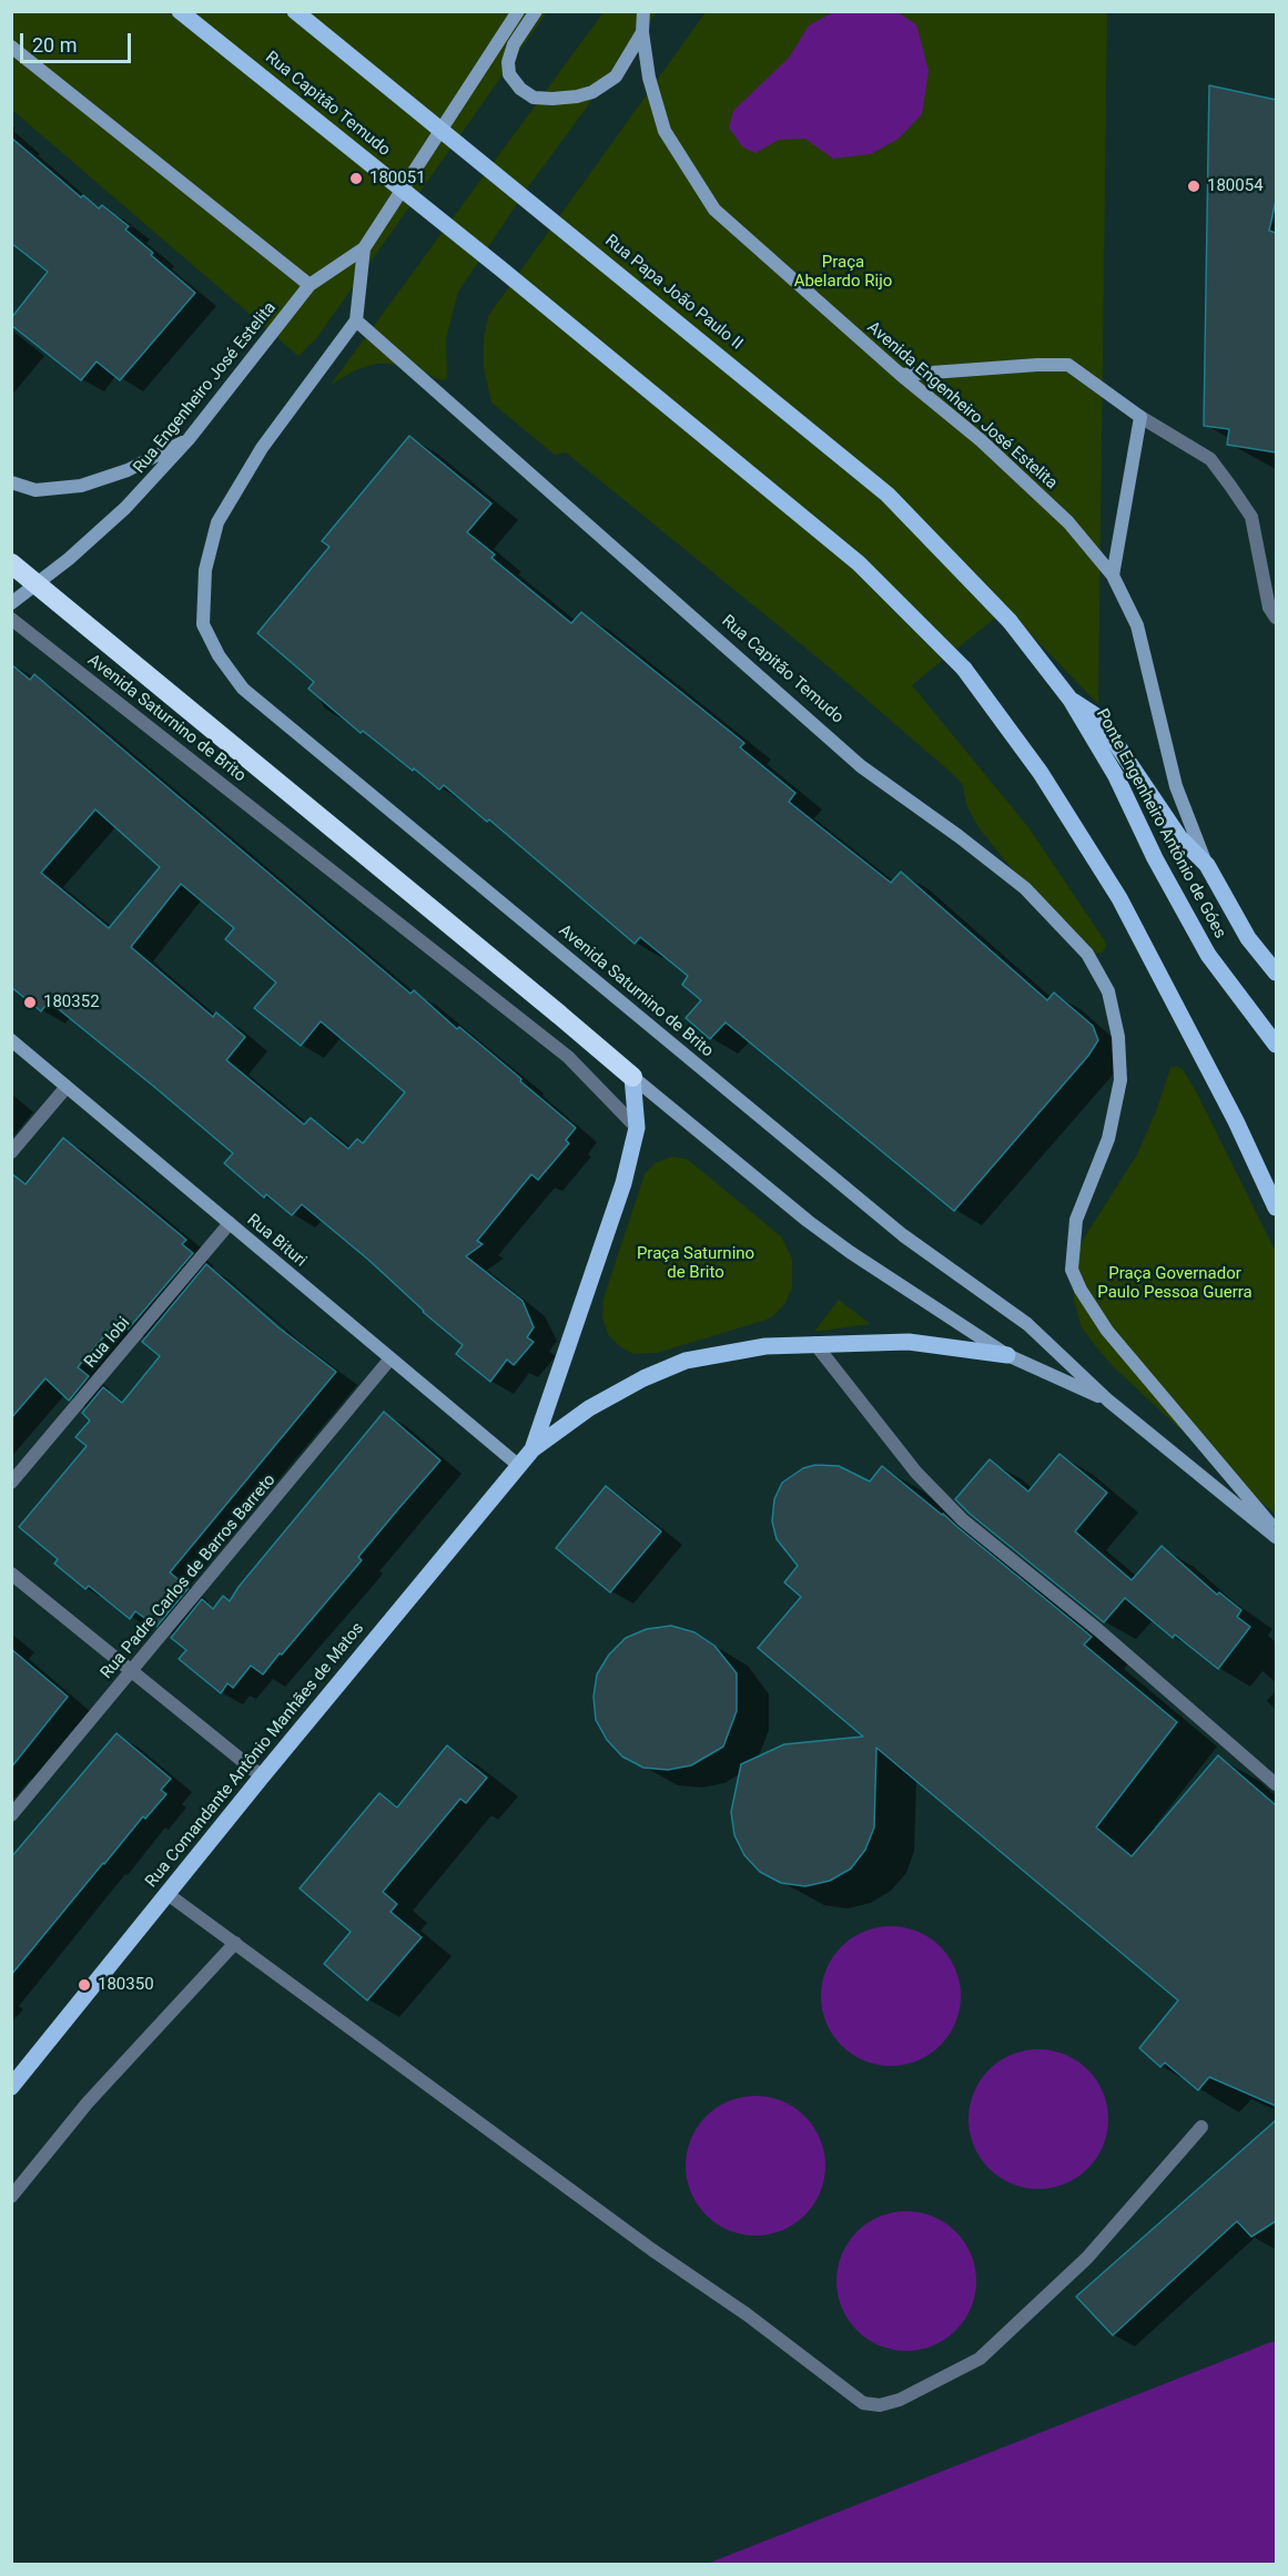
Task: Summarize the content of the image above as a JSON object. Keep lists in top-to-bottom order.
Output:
{
  "streets": {
    "main road": [
      "Rua Capitão Temudo",
      "Rua Papa João Paulo II",
      "Rua Engenheiro José Estelita",
      "Avenida Engenheiro José Estelita",
      "Avenida Saturnino de Brito",
      "Ponte Engenheiro Antônio de Góes",
      "Rua Bituri",
      "Rua Comandante Antônio Manhães de Matos"
    ],
    "street": ["Rua Iobi", "Rua Padre Carlos de Barros Barreto"]
  },
  "crossings": [
    ["Rua Capitão Temudo", "Avenida Saturnino de Brito"],
    ["Rua Papa João Paulo II", "Ponte Engenheiro Antônio de Góes"],
    ["Avenida Engenheiro José Estelita", "Ponte Engenheiro Antônio de Góes"],
    ["Avenida Saturnino de Brito", "Rua Comandante Antônio Manhães de Matos"],
    ["Rua Bituri", "Rua Iobi"],
    ["Rua Bituri", "Rua Padre Carlos de Barros Barreto"],
    ["Rua Bituri", "Rua Comandante Antônio Manhães de Matos"]
  ],
  "parks": ["Praça Abelardo Rijo", "Praça Saturnino de Brito", "Praça Governador Paulo Pessoa Guerra"],
  "places": [
    "180051",
    "180054",
    "180352",
    "180350"
  ],
  "scale_bar": "20 m"
}
